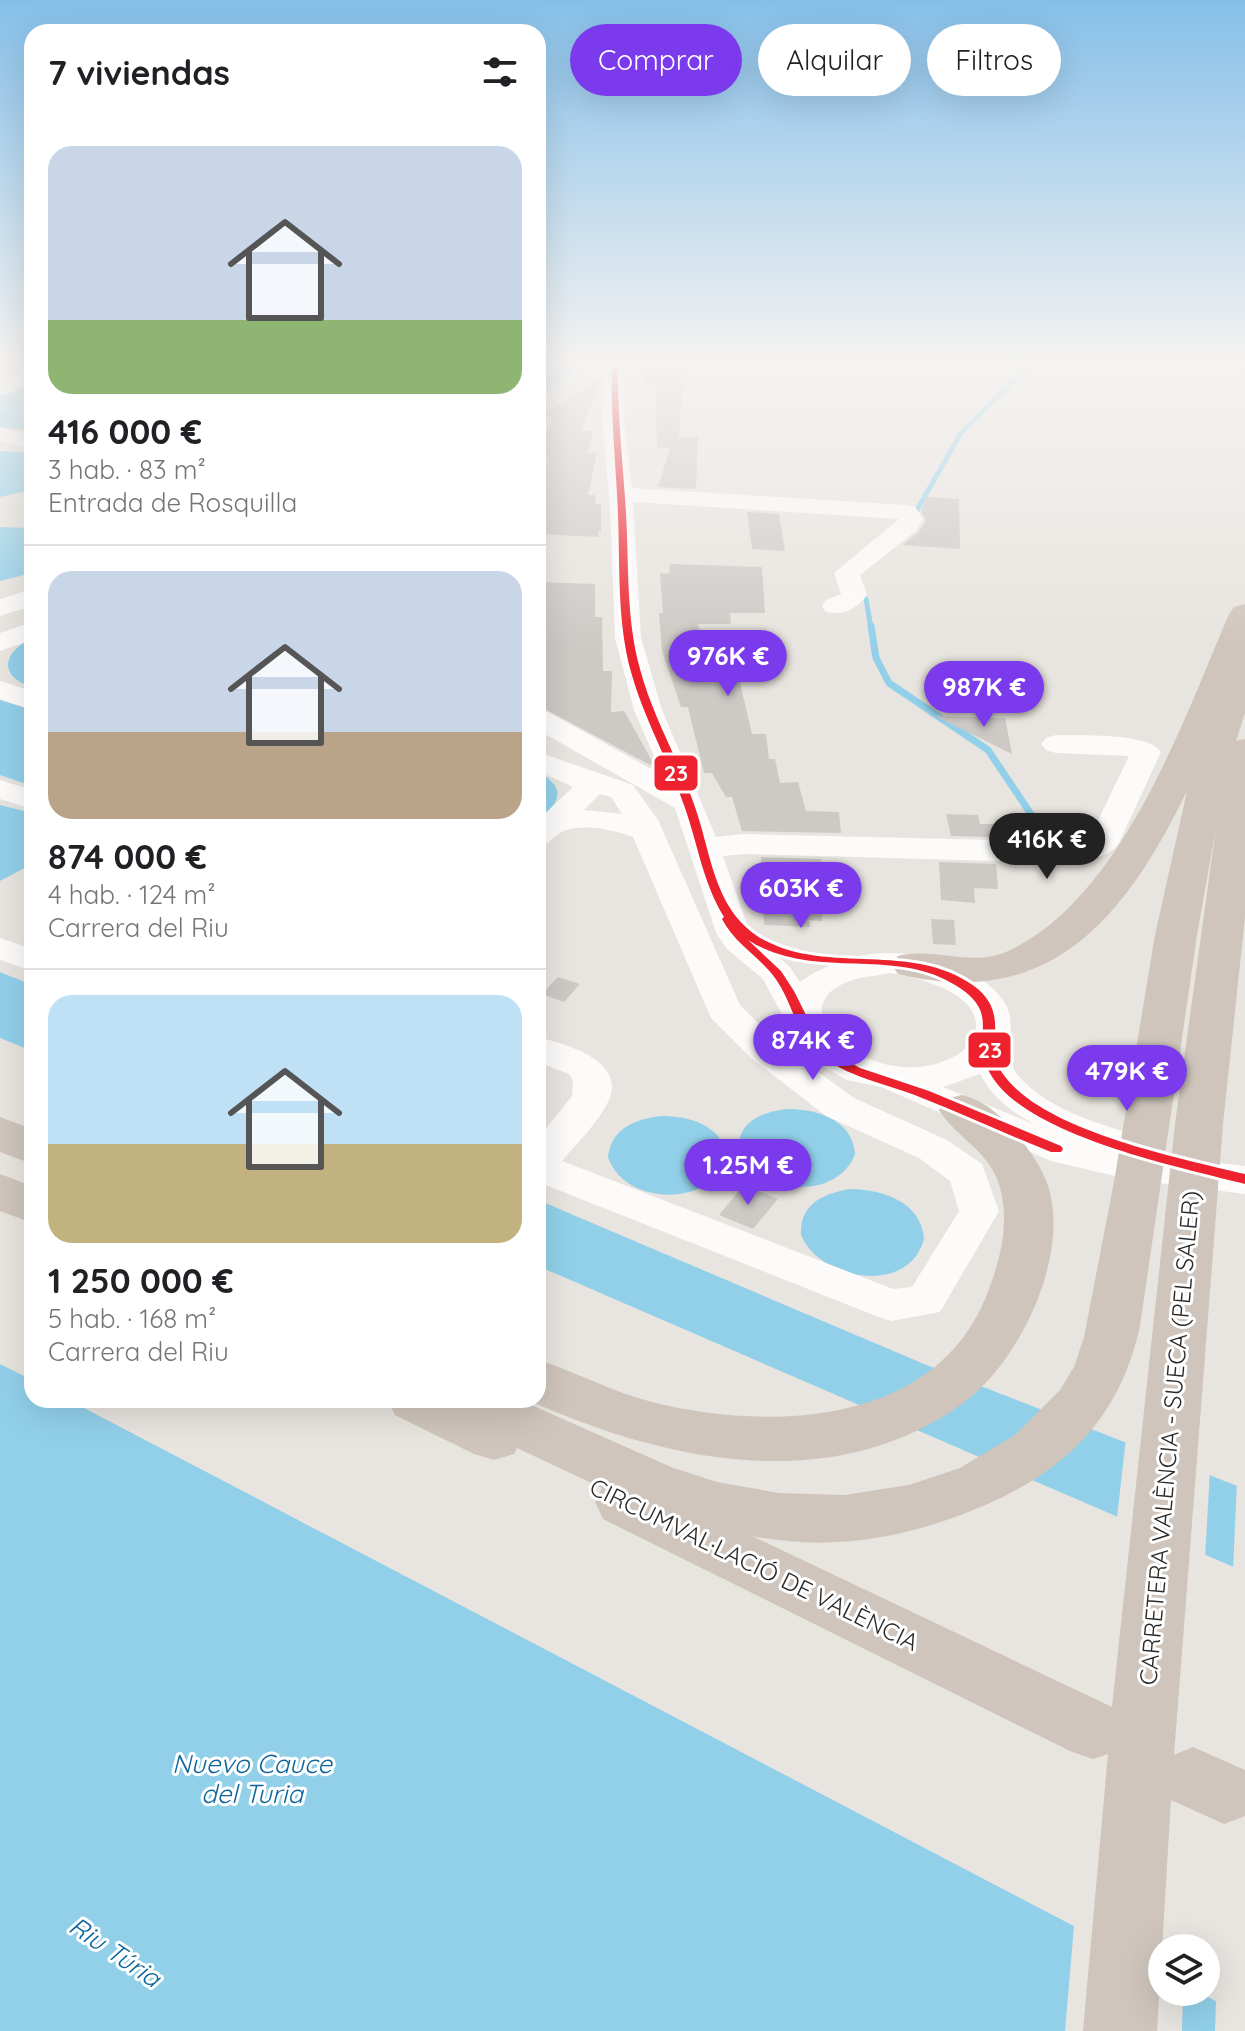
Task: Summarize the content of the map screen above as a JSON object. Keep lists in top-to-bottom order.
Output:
{
  "streets": {
    "highway": ["CARRETERA VALÈNCIA - SUECA (PEL SALER)", "CIRCUMVAL·LACIÓ DE VALÈNCIA"]
  },
  "water": ["Nuevo Cauce del Turia", "Riu Túria"],
  "lines": ["transit line 23"],
  "page": {
    "chip": ["Comprar", "Alquilar", "Filtros"],
    "heading": "7 viviendas",
    "list": [
      {
        "name": "416 000 €",
        "note": "3 hab. · 83 m² · Entrada de Rosquilla"
      },
      {
        "name": "874 000 €",
        "note": "4 hab. · 124 m² · Carrera del Riu"
      },
      {
        "name": "1 250 000 €",
        "note": "5 hab. · 168 m² · Carrera del Riu"
      }
    ],
    "price": [
      "976K €",
      "987K €",
      "416K €",
      "603K €",
      "874K €",
      "479K €",
      "1.25M €"
    ]
  }
}
